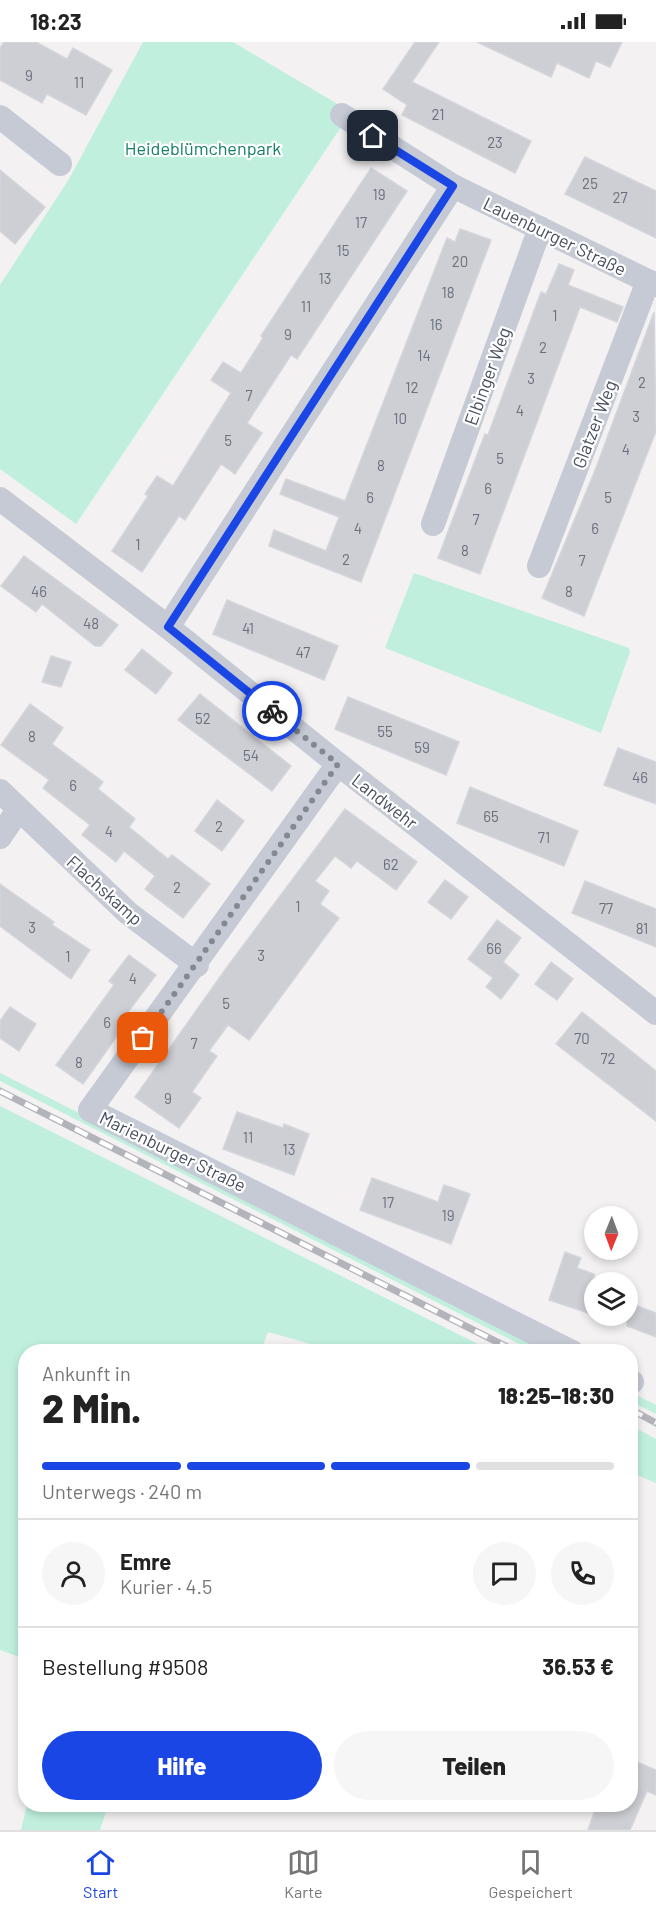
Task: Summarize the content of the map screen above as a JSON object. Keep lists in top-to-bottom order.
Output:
{
  "streets": {
    "street": [
      "Lauenburger Straße",
      "Elbinger Weg",
      "Glatzer Weg",
      "Landwehr",
      "Flachskamp",
      "Marienburger Straße"
    ]
  },
  "crossings": [
    ["Lauenburger Straße", "Elbinger Weg"],
    ["Lauenburger Straße", "Glatzer Weg"],
    ["Landwehr", "Marienburger Straße"],
    ["Flachskamp", "Marienburger Straße"]
  ],
  "parks": ["Heideblümchenpark"],
  "house_numbers": [
    "9",
    "11",
    "21",
    "23",
    "25",
    "19",
    "27",
    "17",
    "15",
    "20",
    "13",
    "18",
    "11",
    "1",
    "16",
    "9",
    "2",
    "14",
    "3",
    "2",
    "12",
    "7",
    "4",
    "3",
    "10",
    "5",
    "4",
    "5",
    "8",
    "6",
    "6",
    "5",
    "7",
    "4",
    "6",
    "1",
    "8",
    "2",
    "7",
    "46",
    "8",
    "48",
    "41",
    "47",
    "52",
    "55",
    "8",
    "59",
    "54",
    "46",
    "6",
    "65",
    "2",
    "4",
    "71",
    "62",
    "2",
    "1",
    "77",
    "3",
    "81",
    "66",
    "3",
    "1",
    "4",
    "5",
    "6",
    "70",
    "7",
    "72",
    "8",
    "9",
    "11",
    "13",
    "17",
    "19"
  ],
  "north": "bottom",
  "page": {
    "status": "18:23",
    "heading": ["2 Min.", "Ankunft in", "18:25–18:30"],
    "panel": [
      "Emre",
      "Kurier · 4.5",
      "Bestellung #9508",
      "36.53 €"
    ],
    "bar": "Unterwegs · 240 m",
    "buttons": ["Hilfe", "Teilen"],
    "tabs": ["Start", "Karte", "Gespeichert"]
  }
}
